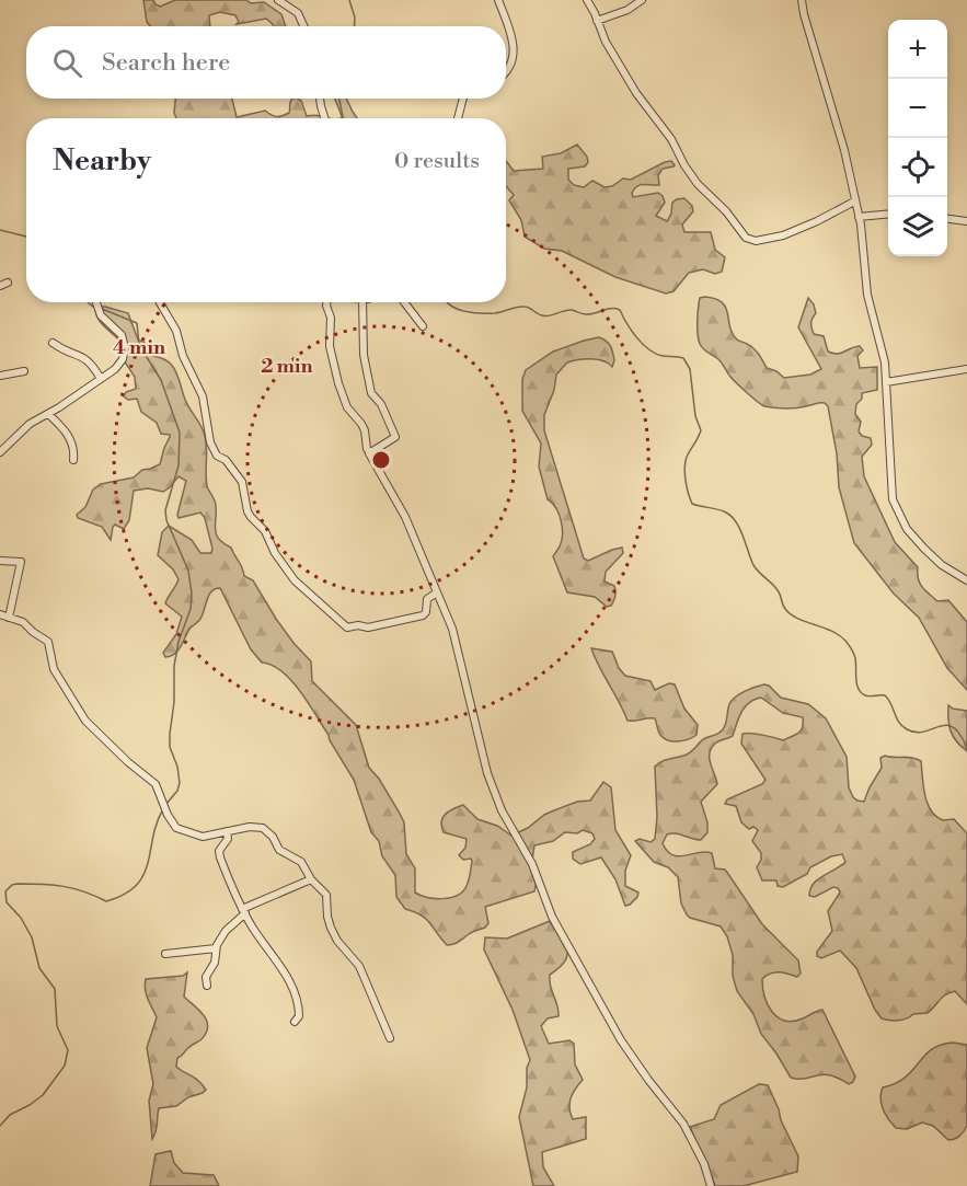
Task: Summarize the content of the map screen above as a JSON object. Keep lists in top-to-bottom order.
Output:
{
  "page": {
    "map_buttons": ["+", "−"],
    "search": "Search here",
    "heading": ["Nearby", "0 results"]
  },
  "rings": ["4 min", "2 min"]
}
